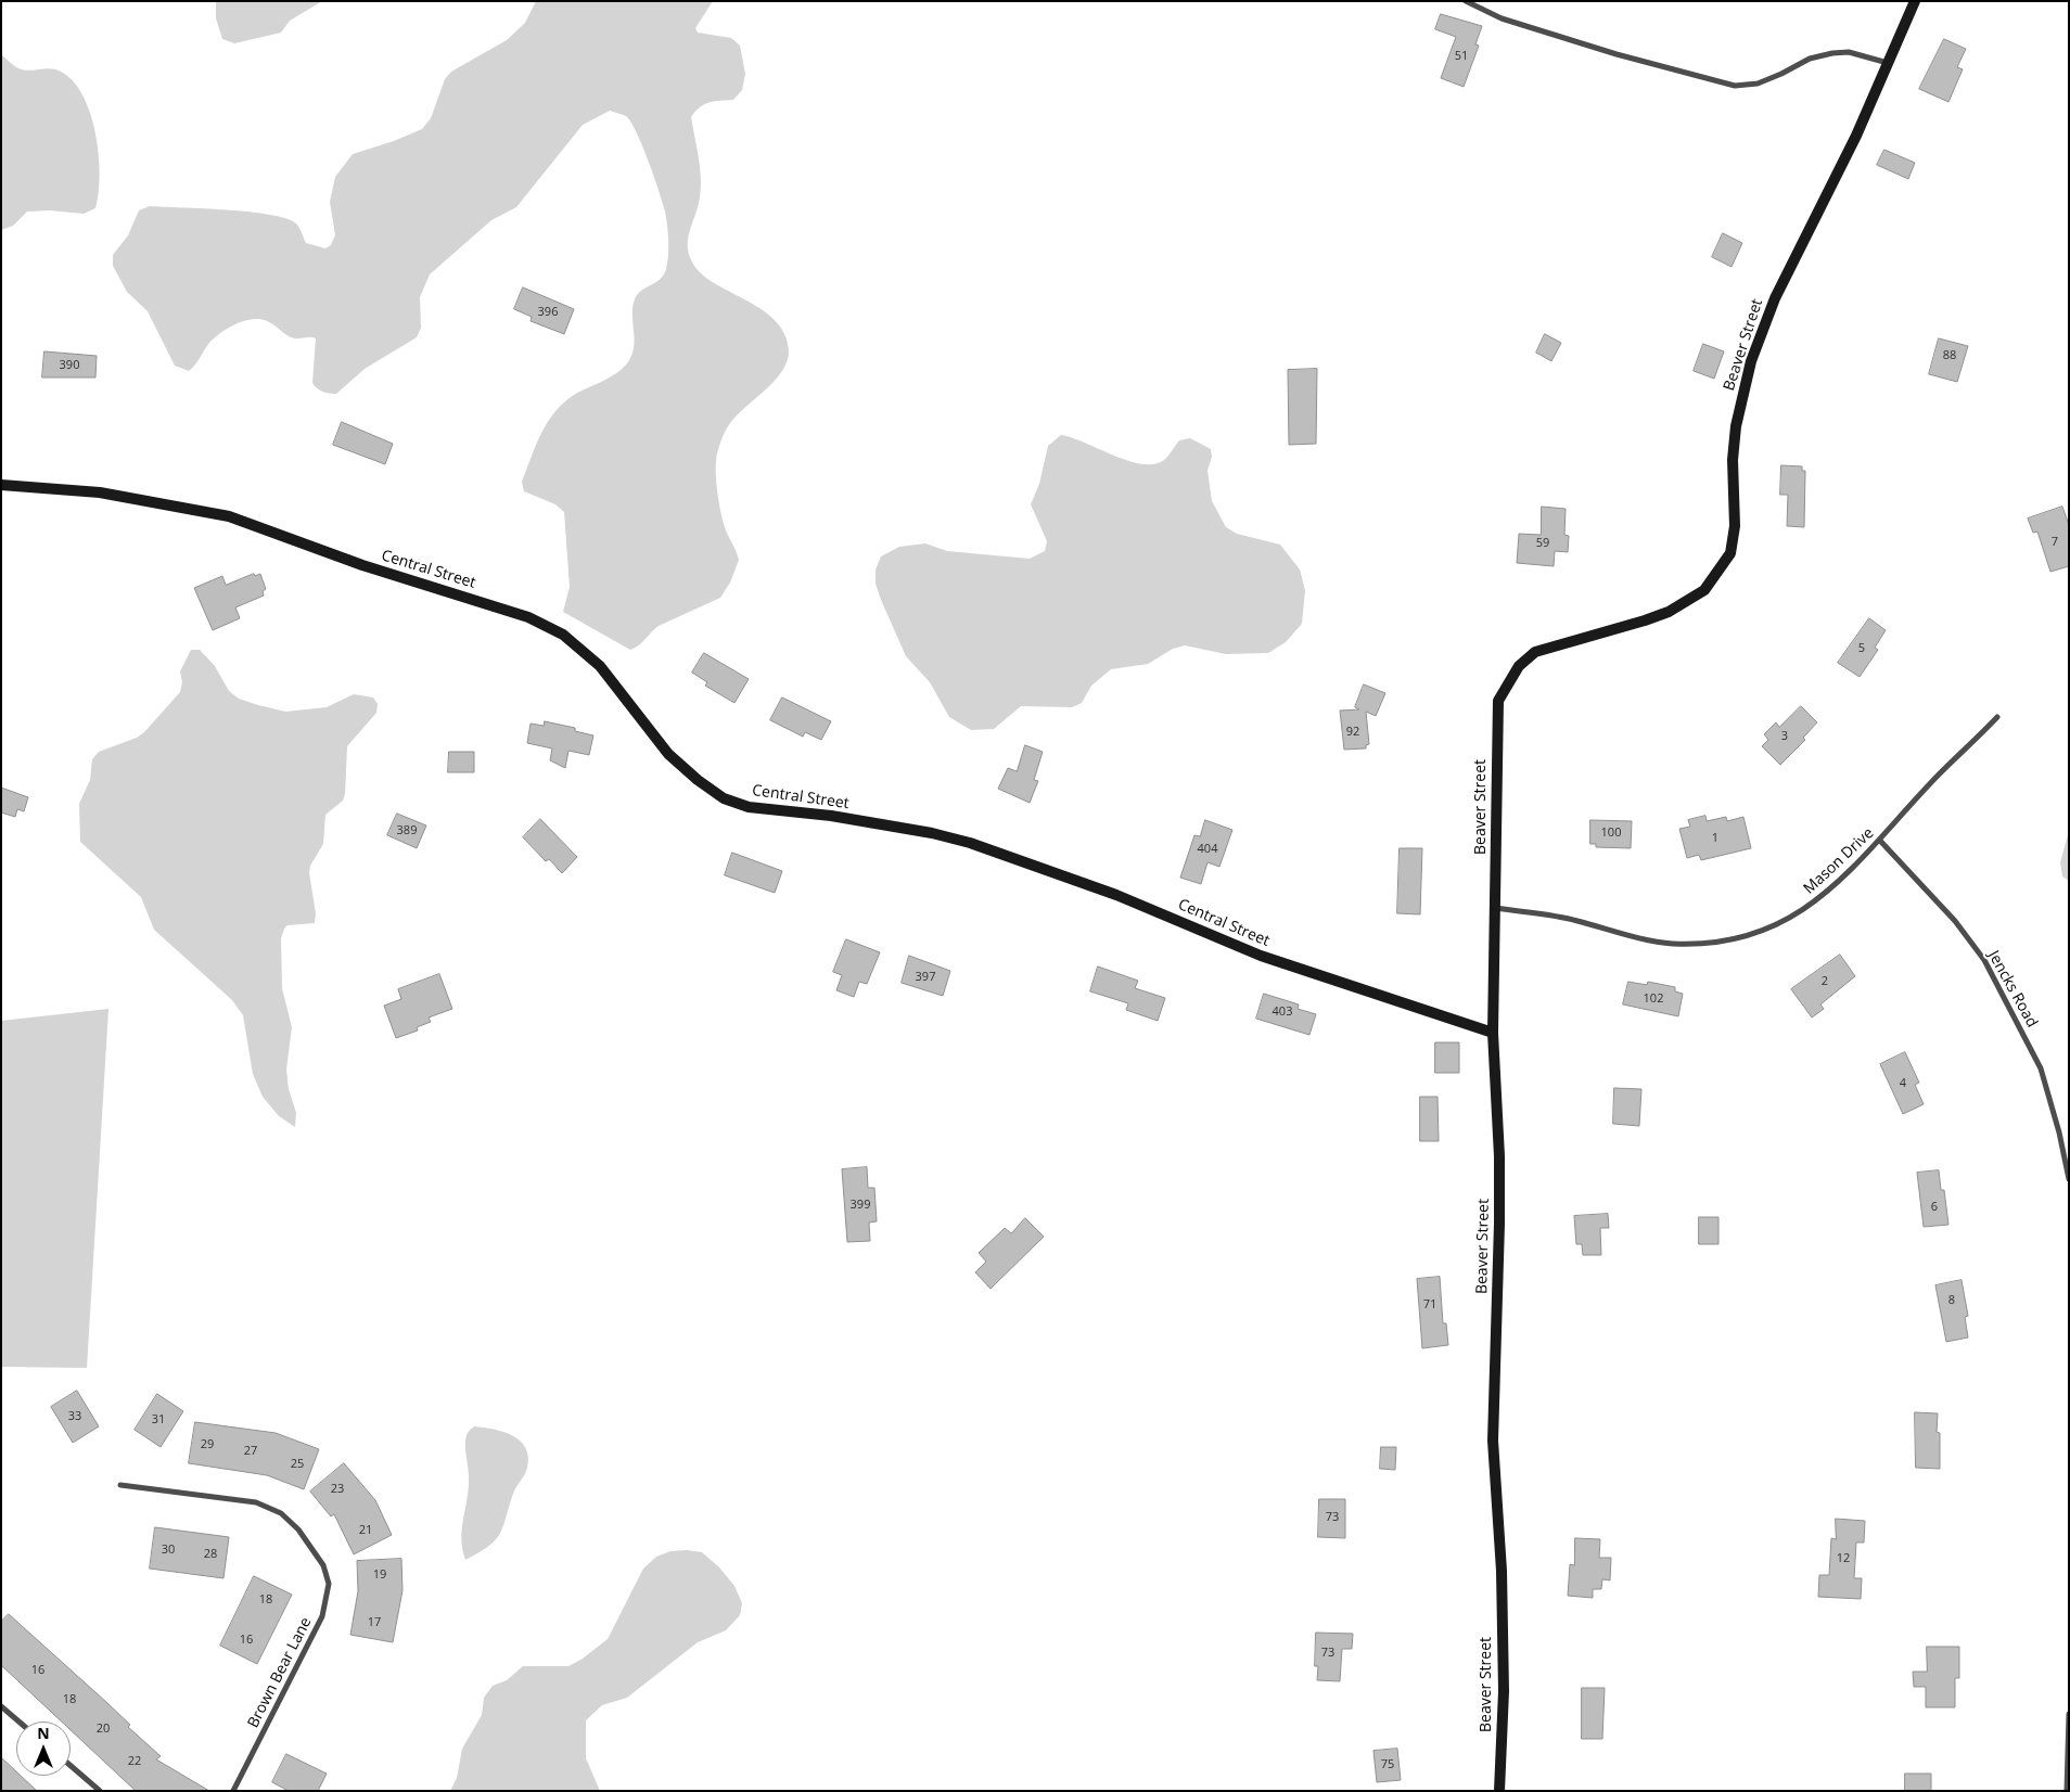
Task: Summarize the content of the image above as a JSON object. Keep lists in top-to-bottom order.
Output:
{
  "streets": {
    "street": [
      "Beaver Street",
      "Central Street",
      "Mason Drive",
      "Jencks Road",
      "Brown Bear Lane"
    ]
  },
  "crossings": [
    ["Beaver Street", "Central Street"],
    ["Beaver Street", "Mason Drive"],
    ["Mason Drive", "Jencks Road"]
  ],
  "house_numbers": [
    "51",
    "396",
    "88",
    "390",
    "7",
    "59",
    "5",
    "92",
    "3",
    "389",
    "100",
    "1",
    "404",
    "397",
    "2",
    "102",
    "403",
    "4",
    "399",
    "6",
    "8",
    "71",
    "33",
    "31",
    "29",
    "27",
    "25",
    "23",
    "73",
    "21",
    "30",
    "28",
    "12",
    "19",
    "18",
    "17",
    "16",
    "73",
    "16",
    "18",
    "20",
    "22",
    "75"
  ],
  "north": "top"
}
